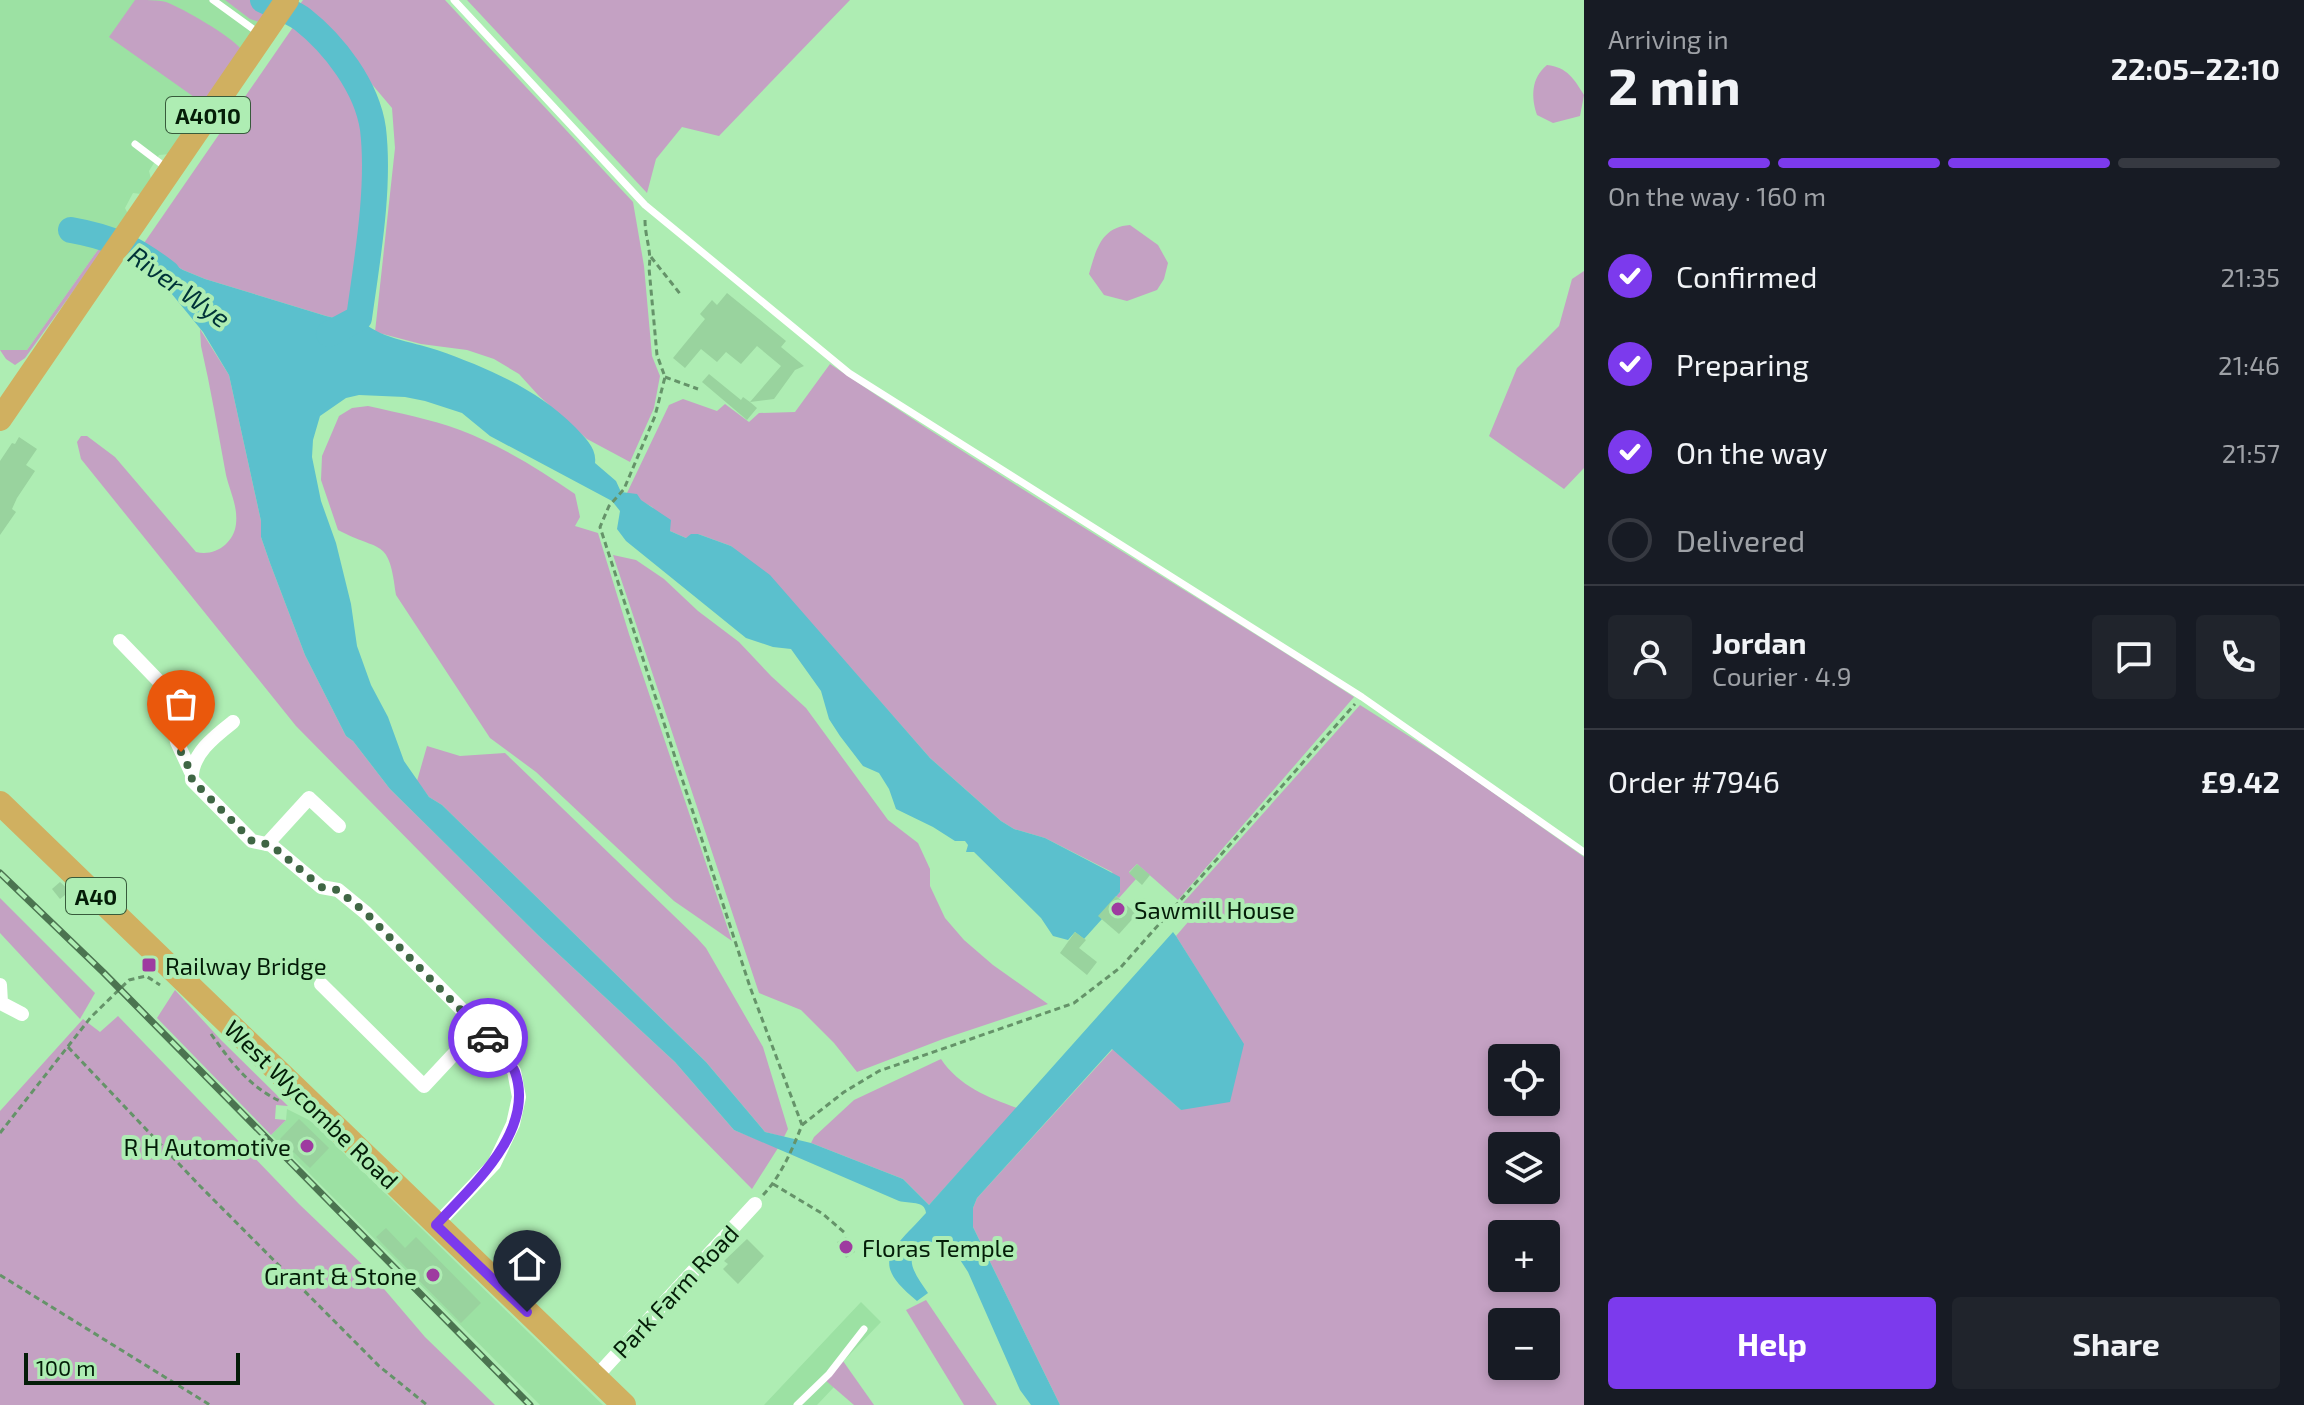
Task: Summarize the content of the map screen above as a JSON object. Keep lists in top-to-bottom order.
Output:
{
  "streets": {
    "highway": ["A4010", "A40", "West Wycombe Road"],
    "street": ["Park Farm Road"]
  },
  "crossings": [
    ["West Wycombe Road", "Park Farm Road"]
  ],
  "water": ["River Wye"],
  "places": {
    "other": [
      "Sawmill House",
      "R H Automotive",
      "Floras Temple",
      "Grant & Stone"
    ],
    "transit": ["Railway Bridge"]
  },
  "scale_bar": "100 m",
  "page": {
    "heading": ["2 min", "Arriving in", "22:05–22:10"],
    "panel": [
      "Jordan",
      "Courier · 4.9",
      "Order #7946",
      "£9.42"
    ],
    "bar": "On the way · 160 m",
    "list": [
      ["Confirmed", "21:35"],
      ["Preparing", "21:46"],
      ["On the way", "21:57"],
      "Delivered"
    ],
    "map_buttons": ["+", "−"],
    "buttons": ["Help", "Share"],
    "scale": "100 m"
  }
}
